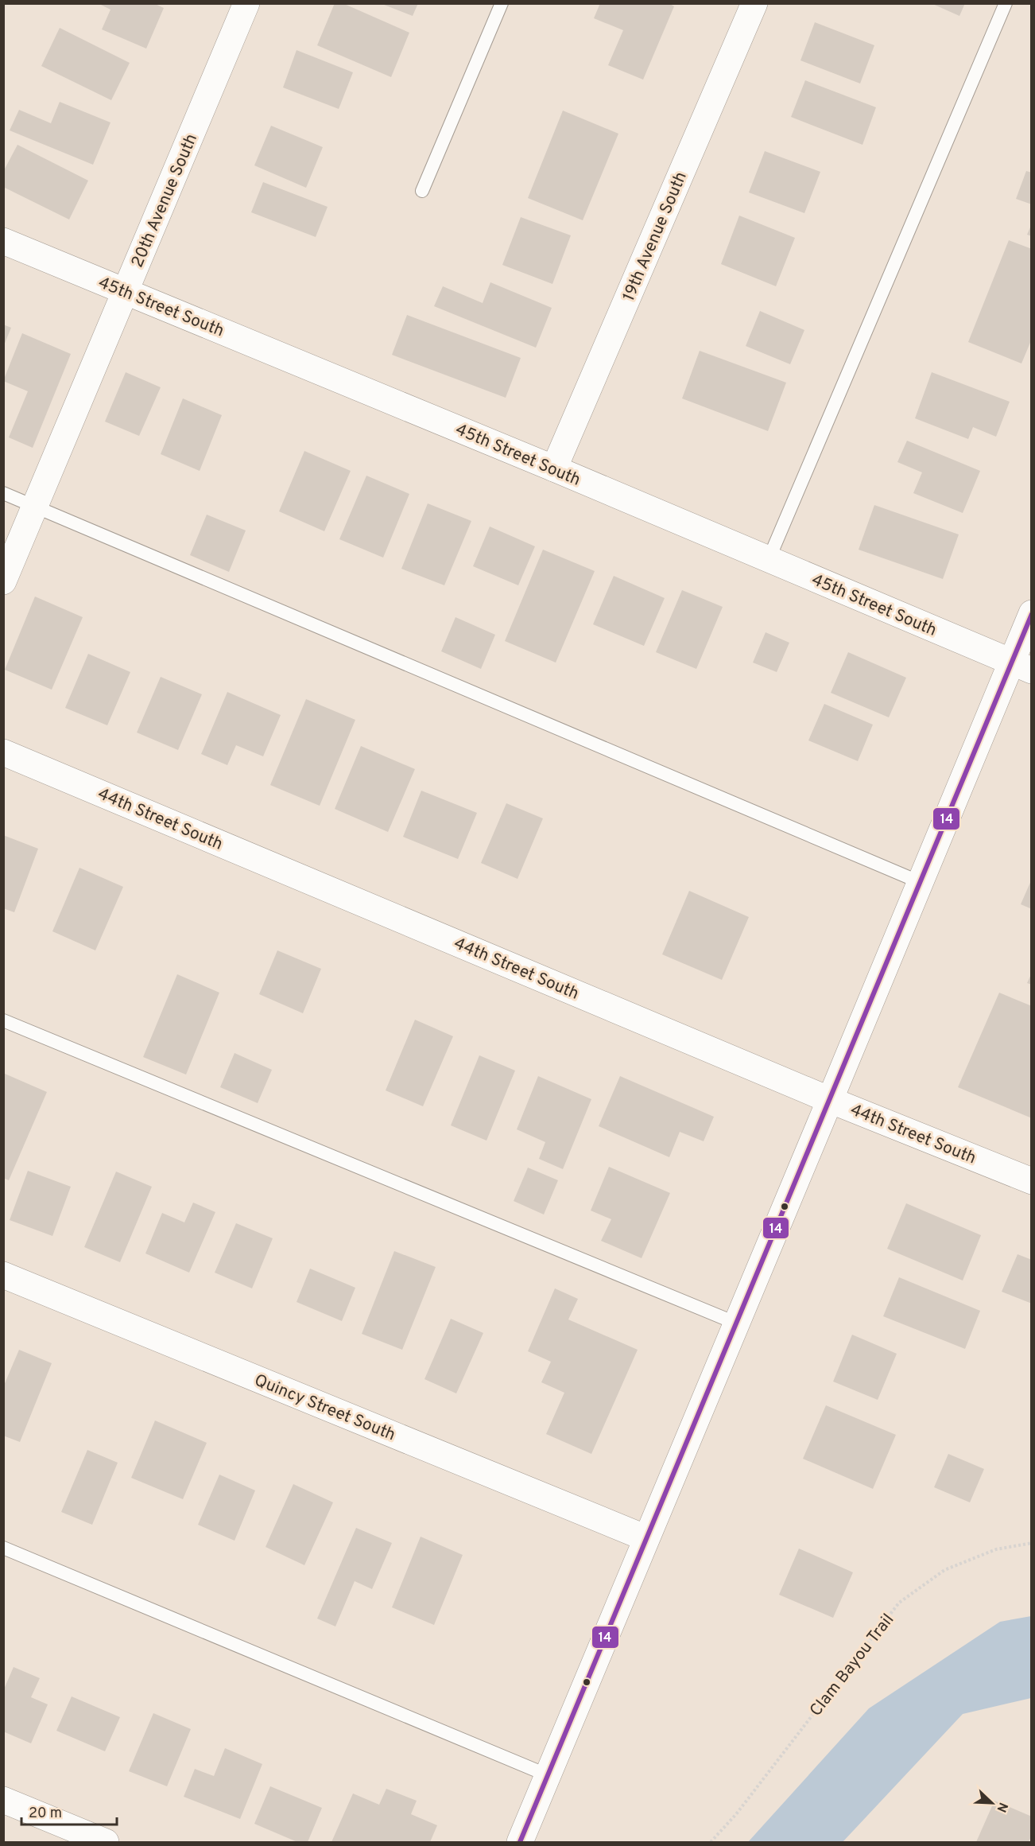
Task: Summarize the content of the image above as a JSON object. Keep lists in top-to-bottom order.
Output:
{
  "streets": {
    "street": [
      "20th Avenue South",
      "19th Avenue South",
      "45th Street South",
      "44th Street South",
      "Quincy Street South"
    ],
    "path": ["Clam Bayou Trail"]
  },
  "crossings": [
    ["20th Avenue South", "45th Street South"],
    ["19th Avenue South", "45th Street South"]
  ],
  "lines": ["transit line 14"],
  "scale_bar": "20 m",
  "north": "bottom right"
}
